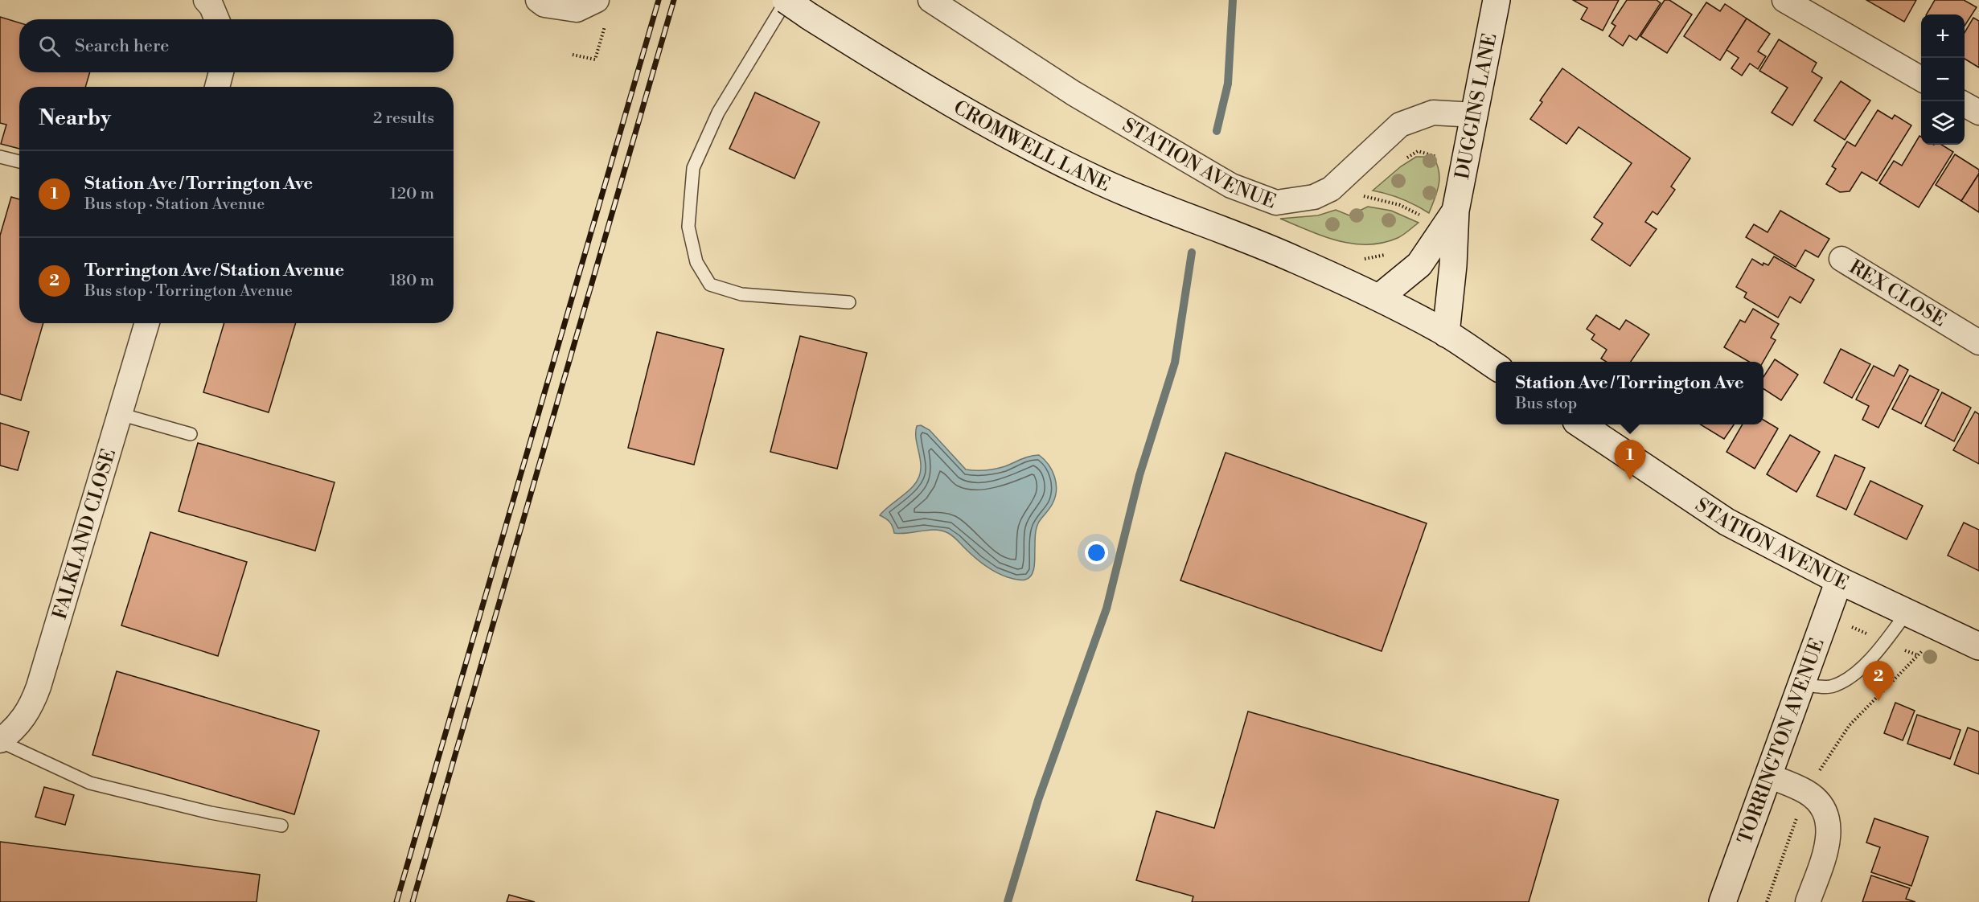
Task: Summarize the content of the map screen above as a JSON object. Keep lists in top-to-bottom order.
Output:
{
  "streets": {
    "street": [
      "DUGGINS LANE",
      "CROMWELL LANE",
      "STATION AVENUE",
      "REX CLOSE",
      "FALKLAND CLOSE",
      "TORRINGTON AVENUE"
    ]
  },
  "crossings": [
    ["DUGGINS LANE", "CROMWELL LANE"],
    ["DUGGINS LANE", "STATION AVENUE"],
    ["STATION AVENUE", "TORRINGTON AVENUE"]
  ],
  "page": {
    "map_buttons": ["+", "−"],
    "search": "Search here",
    "heading": ["Nearby", "2 results"],
    "list": [
      {
        "mark": "1",
        "name": "Station Ave / Torrington Ave",
        "note": "Bus stop · Station Avenue",
        "value": "120 m"
      },
      {
        "mark": "2",
        "name": "Torrington Ave / Station Avenue",
        "note": "Bus stop · Torrington Avenue",
        "value": "180 m"
      }
    ],
    "popup": ["Station Ave / Torrington Ave", "Bus stop"],
    "pins": ["1", "2"]
  }
}
